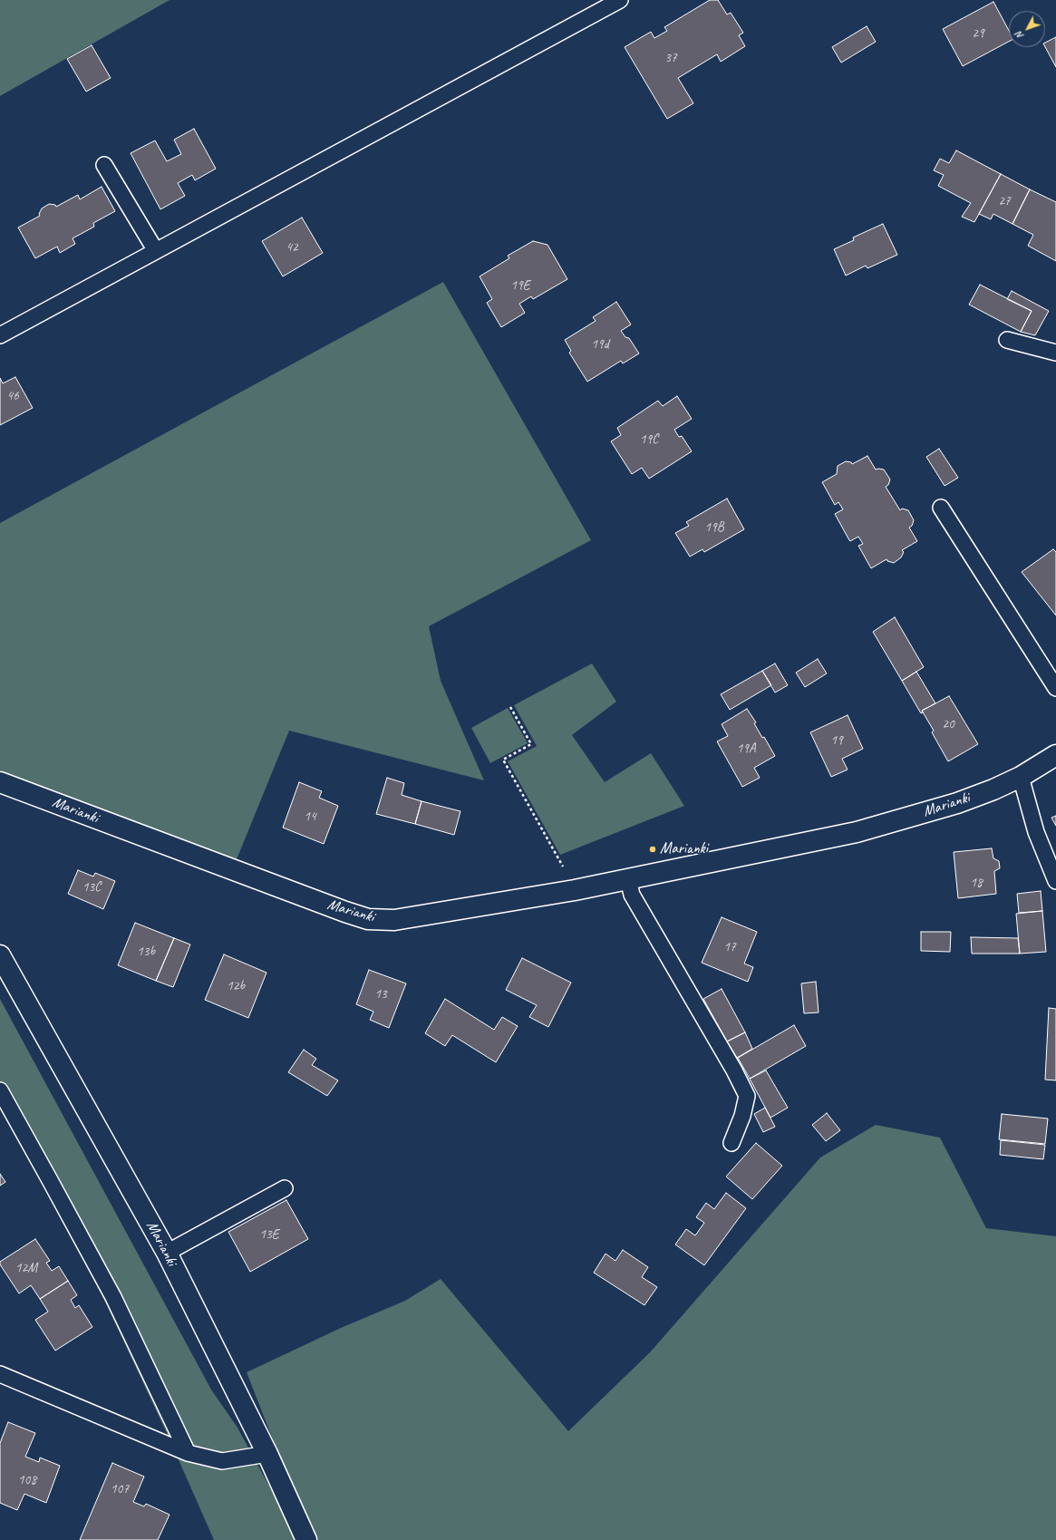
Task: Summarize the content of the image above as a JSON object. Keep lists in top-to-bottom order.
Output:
{
  "streets": {
    "street": ["Marianki"]
  },
  "places": ["Marianki"],
  "house_numbers": [
    "29",
    "37",
    "27",
    "42",
    "19E",
    "19d",
    "46",
    "19C",
    "19B",
    "20",
    "19",
    "19A",
    "14",
    "18",
    "13C",
    "17",
    "13b",
    "12b",
    "13",
    "13E",
    "12M",
    "108",
    "107"
  ],
  "north": "bottom left"
}
